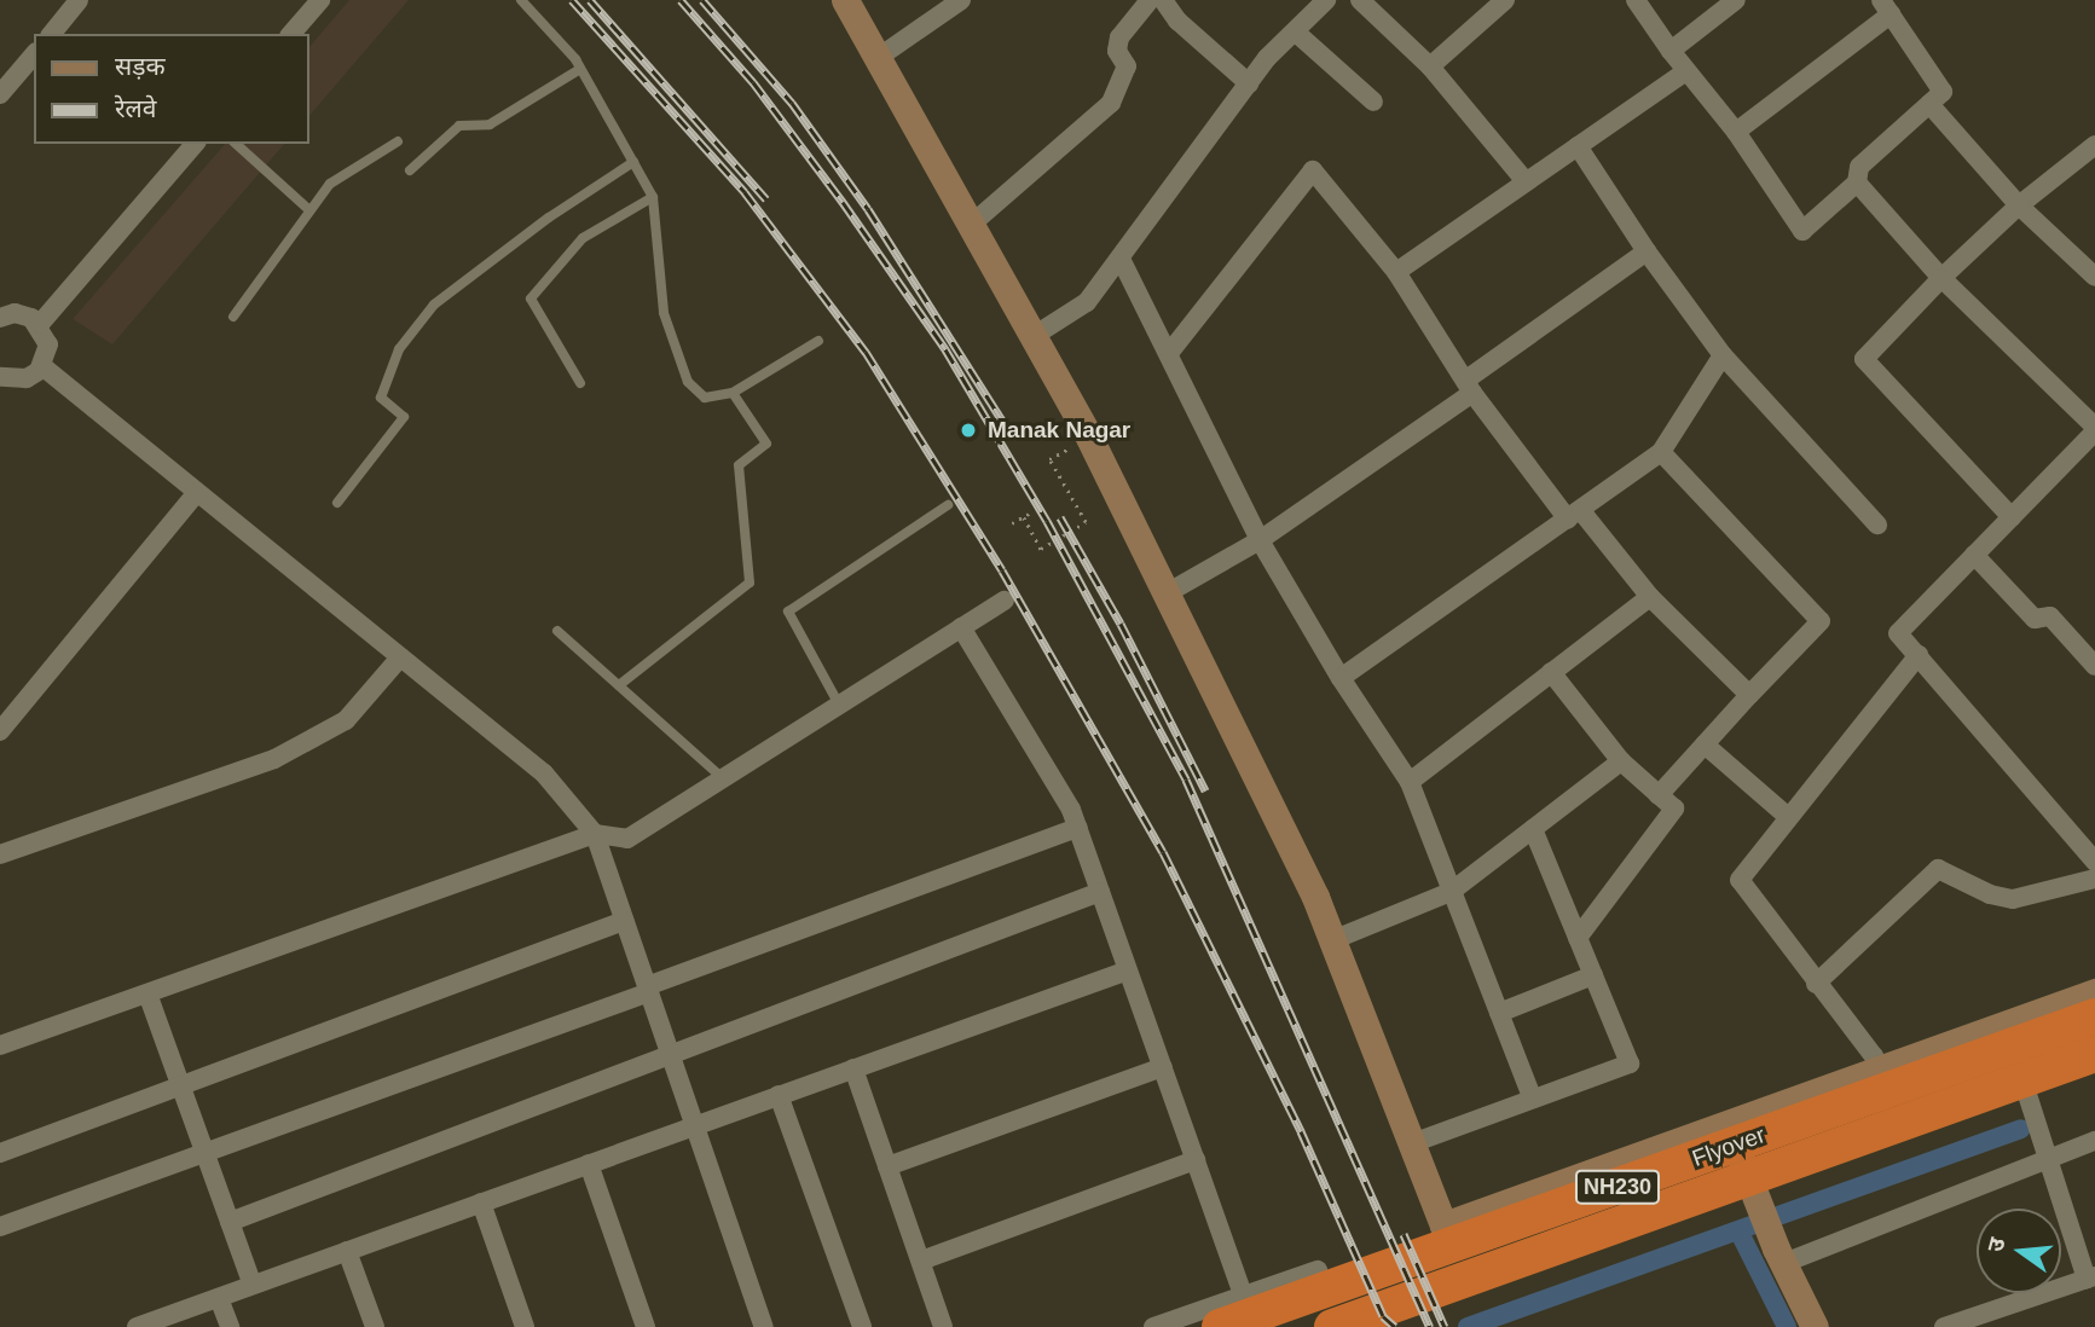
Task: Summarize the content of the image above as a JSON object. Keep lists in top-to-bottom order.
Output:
{
  "streets": {
    "highway": ["Flyover", "NH230"]
  },
  "places": ["Manak Nagar"],
  "legend": ["सड़क", "रेलवे"],
  "north": "left"
}
